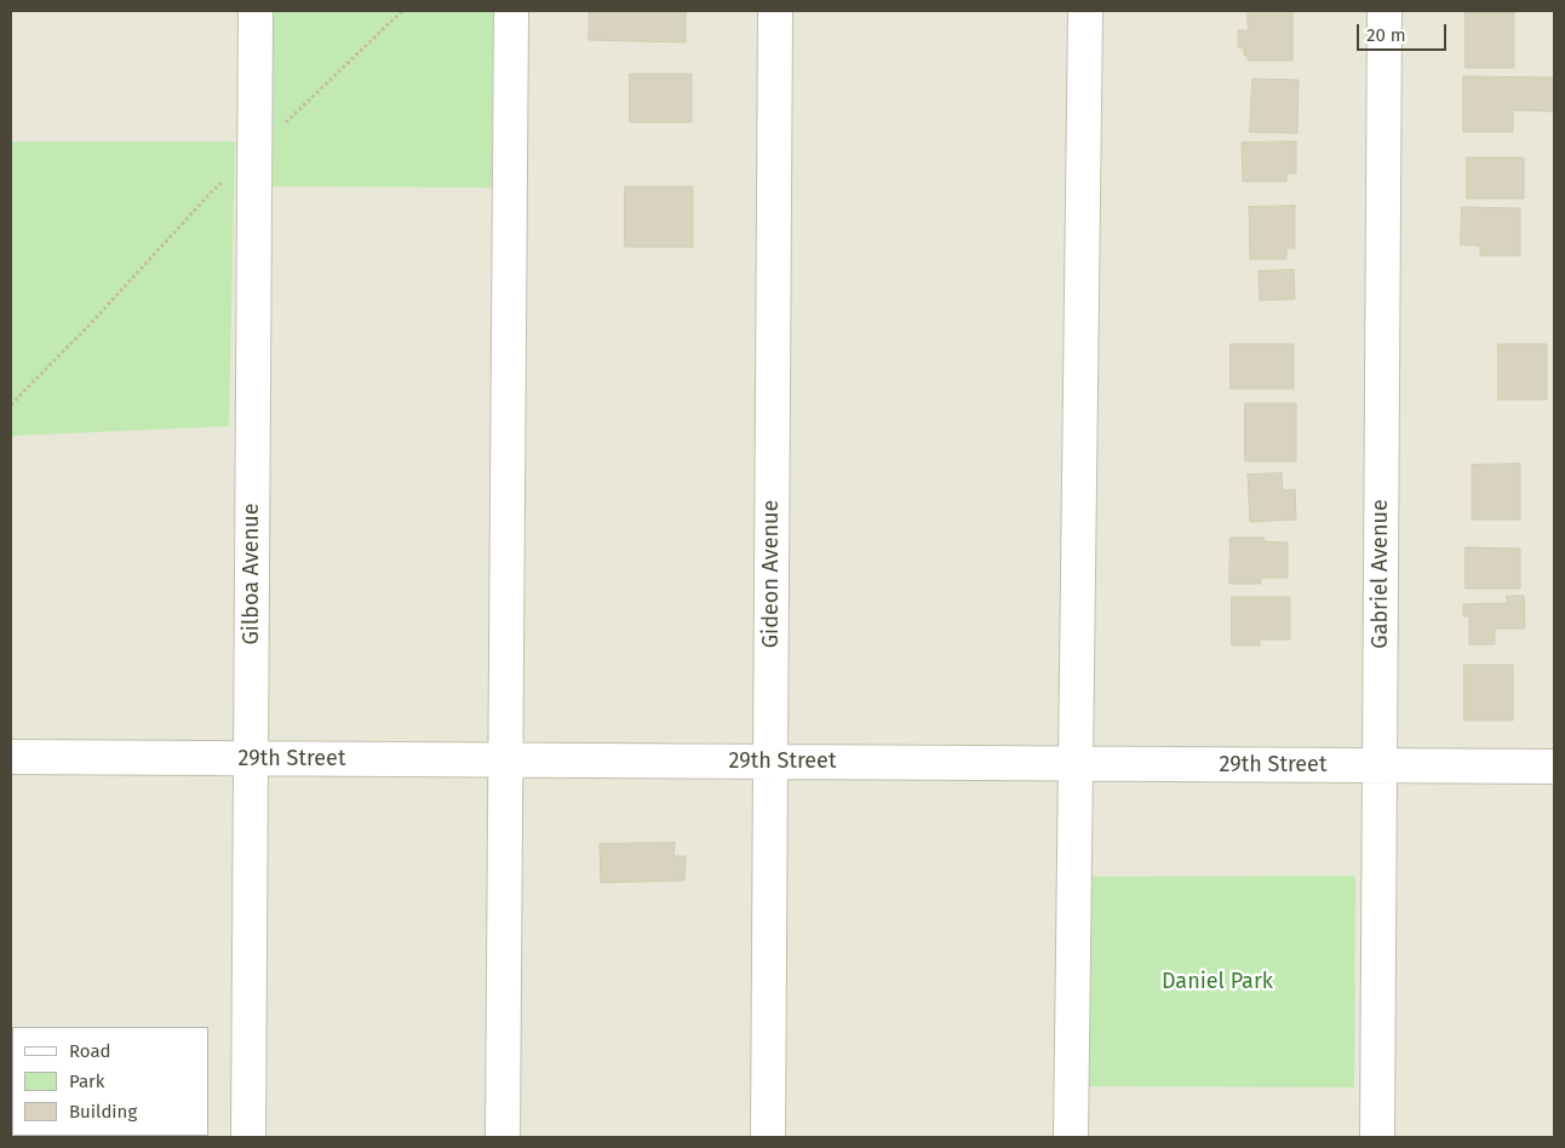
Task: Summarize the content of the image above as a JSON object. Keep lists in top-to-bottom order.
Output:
{
  "streets": {
    "street": [
      "Gilboa Avenue",
      "Gideon Avenue",
      "Gabriel Avenue",
      "29th Street"
    ]
  },
  "crossings": [
    ["Gilboa Avenue", "29th Street"],
    ["Gideon Avenue", "29th Street"],
    ["Gabriel Avenue", "29th Street"]
  ],
  "parks": ["Daniel Park"],
  "legend": ["Road", "Park", "Building"],
  "scale_bar": "20 m"
}
